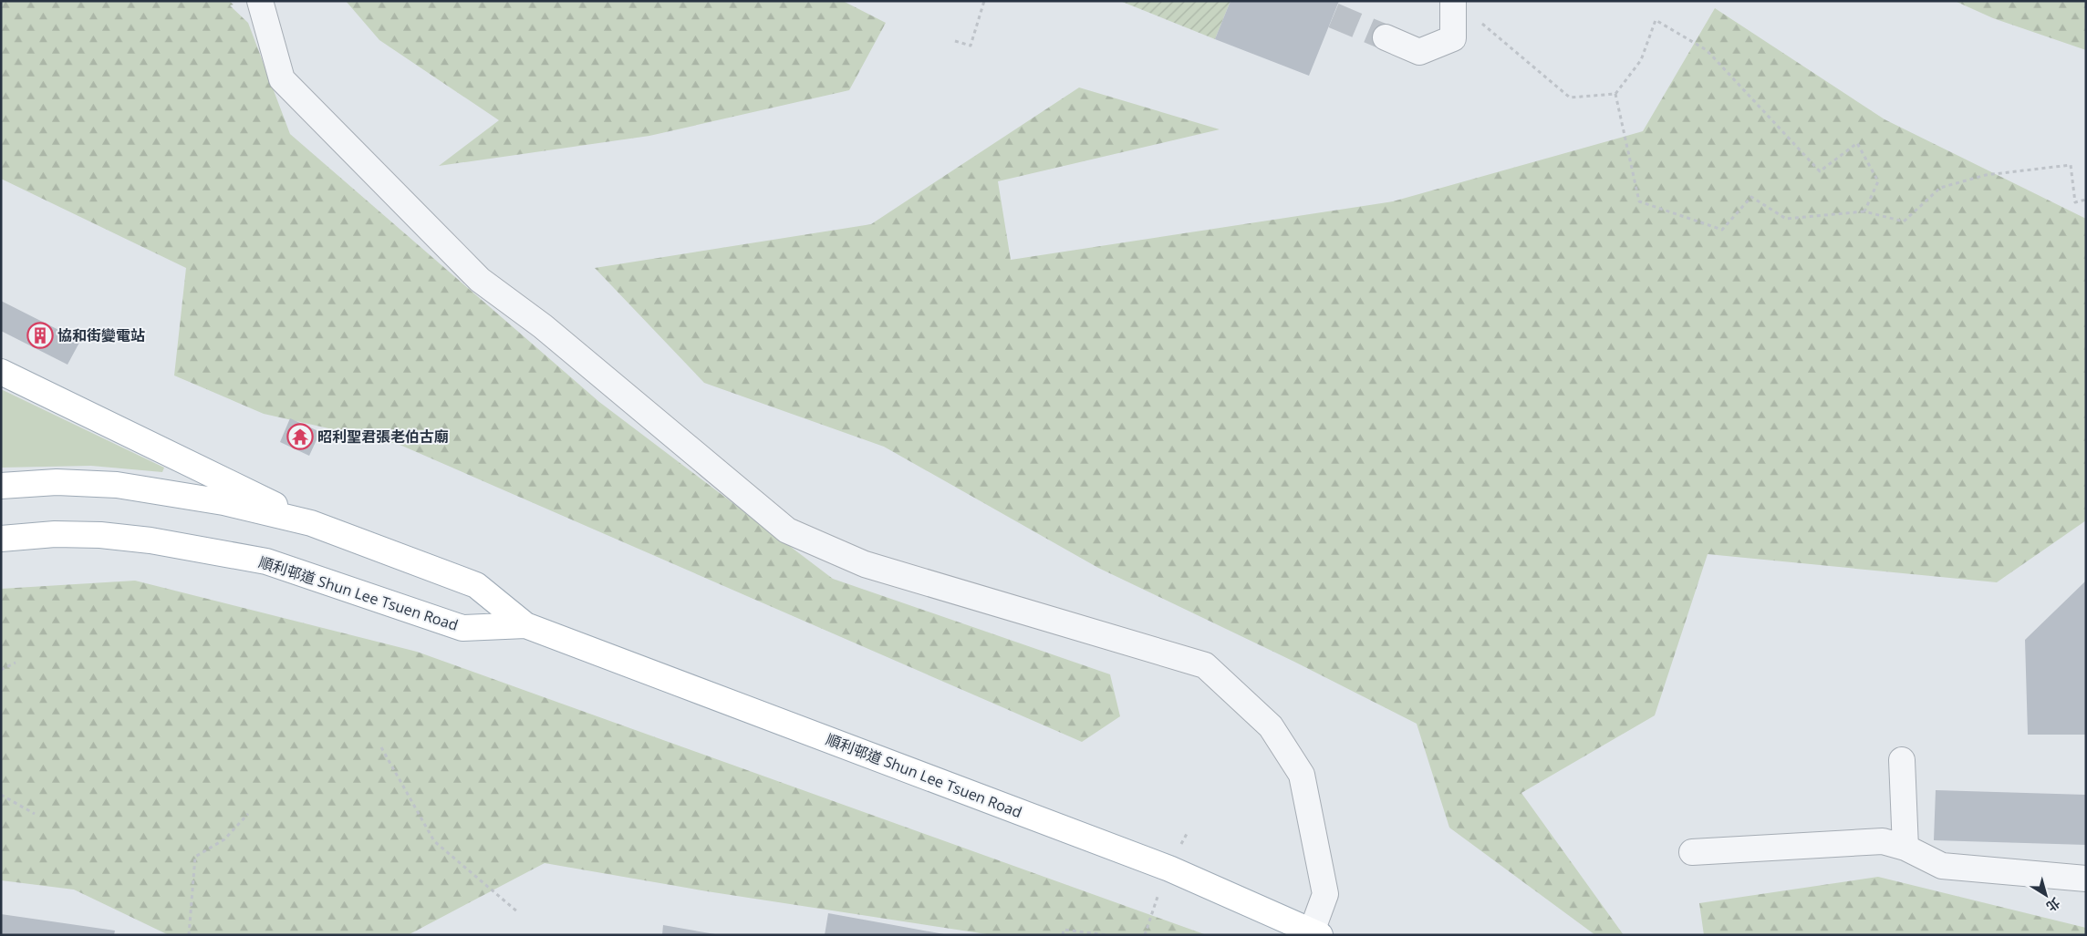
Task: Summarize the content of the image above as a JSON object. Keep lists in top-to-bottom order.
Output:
{
  "streets": {
    "main road": ["順利邨道 Shun Lee Tsuen Road"]
  },
  "places": {
    "building": ["協和街變電站"],
    "temple": ["昭利聖君張老伯古廟"]
  },
  "north": "bottom right"
}
